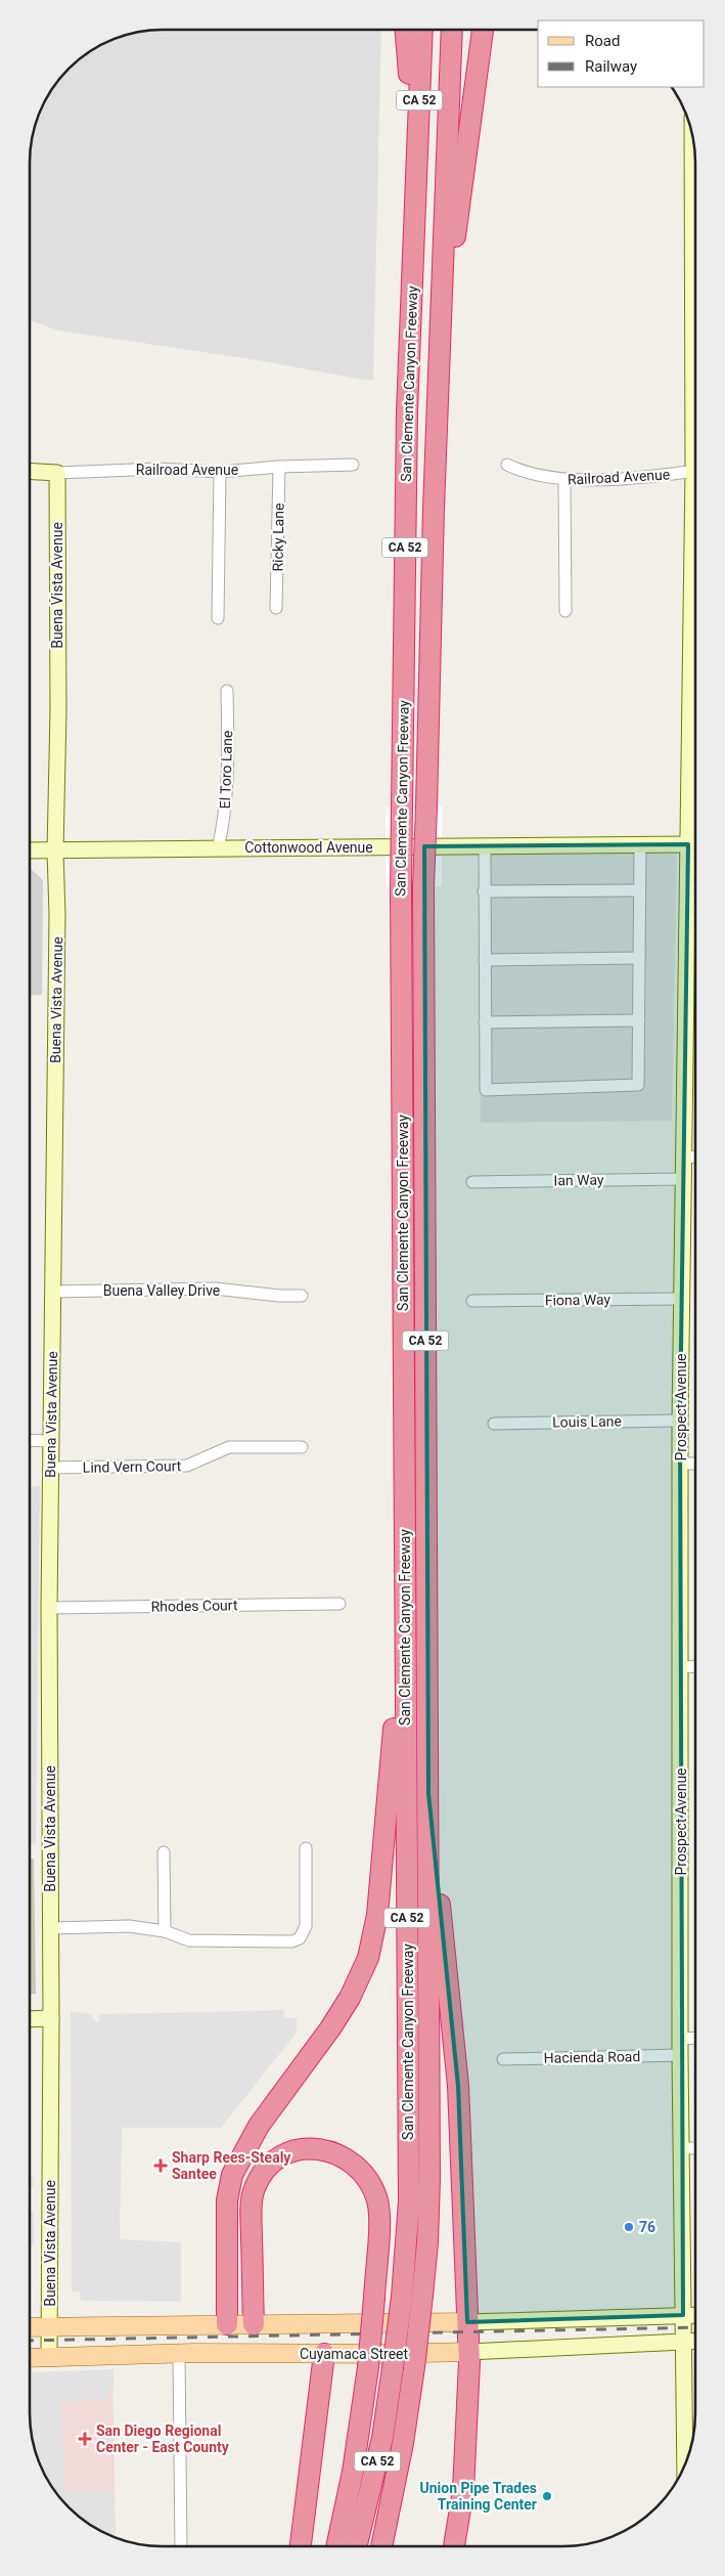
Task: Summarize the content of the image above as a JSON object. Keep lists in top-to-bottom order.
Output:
{
  "streets": {
    "highway": ["CA 52", "San Clemente Canyon Freeway"],
    "main road": [
      "Railroad Avenue",
      "Buena Vista Avenue",
      "Cottonwood Avenue",
      "Prospect Avenue",
      "Cuyamaca Street"
    ],
    "street": [
      "Ricky Lane",
      "El Toro Lane",
      "Ian Way",
      "Buena Valley Drive",
      "Fiona Way",
      "Louis Lane",
      "Lind Vern Court",
      "Rhodes Court",
      "Hacienda Road"
    ]
  },
  "crossings": [
    ["Railroad Avenue", "Ricky Lane"],
    ["Railroad Avenue", "Buena Vista Avenue"],
    ["Buena Vista Avenue", "Cottonwood Avenue"],
    ["Buena Vista Avenue", "Buena Valley Drive"],
    ["Buena Vista Avenue", "Lind Vern Court"],
    ["Buena Vista Avenue", "Rhodes Court"],
    ["Buena Vista Avenue", "Cuyamaca Street"],
    ["El Toro Lane", "Cottonwood Avenue"],
    ["Cottonwood Avenue", "Prospect Avenue"],
    ["Ian Way", "Prospect Avenue"],
    ["Fiona Way", "Prospect Avenue"],
    ["Prospect Avenue", "Louis Lane"],
    ["Prospect Avenue", "Hacienda Road"],
    ["Prospect Avenue", "Cuyamaca Street"]
  ],
  "places": {
    "health": ["Sharp Rees-Stealy Santee", "San Diego Regional Center - East County"],
    "other": ["76", "Union Pipe Trades Training Center"]
  },
  "legend": ["Road", "Railway"]
}
